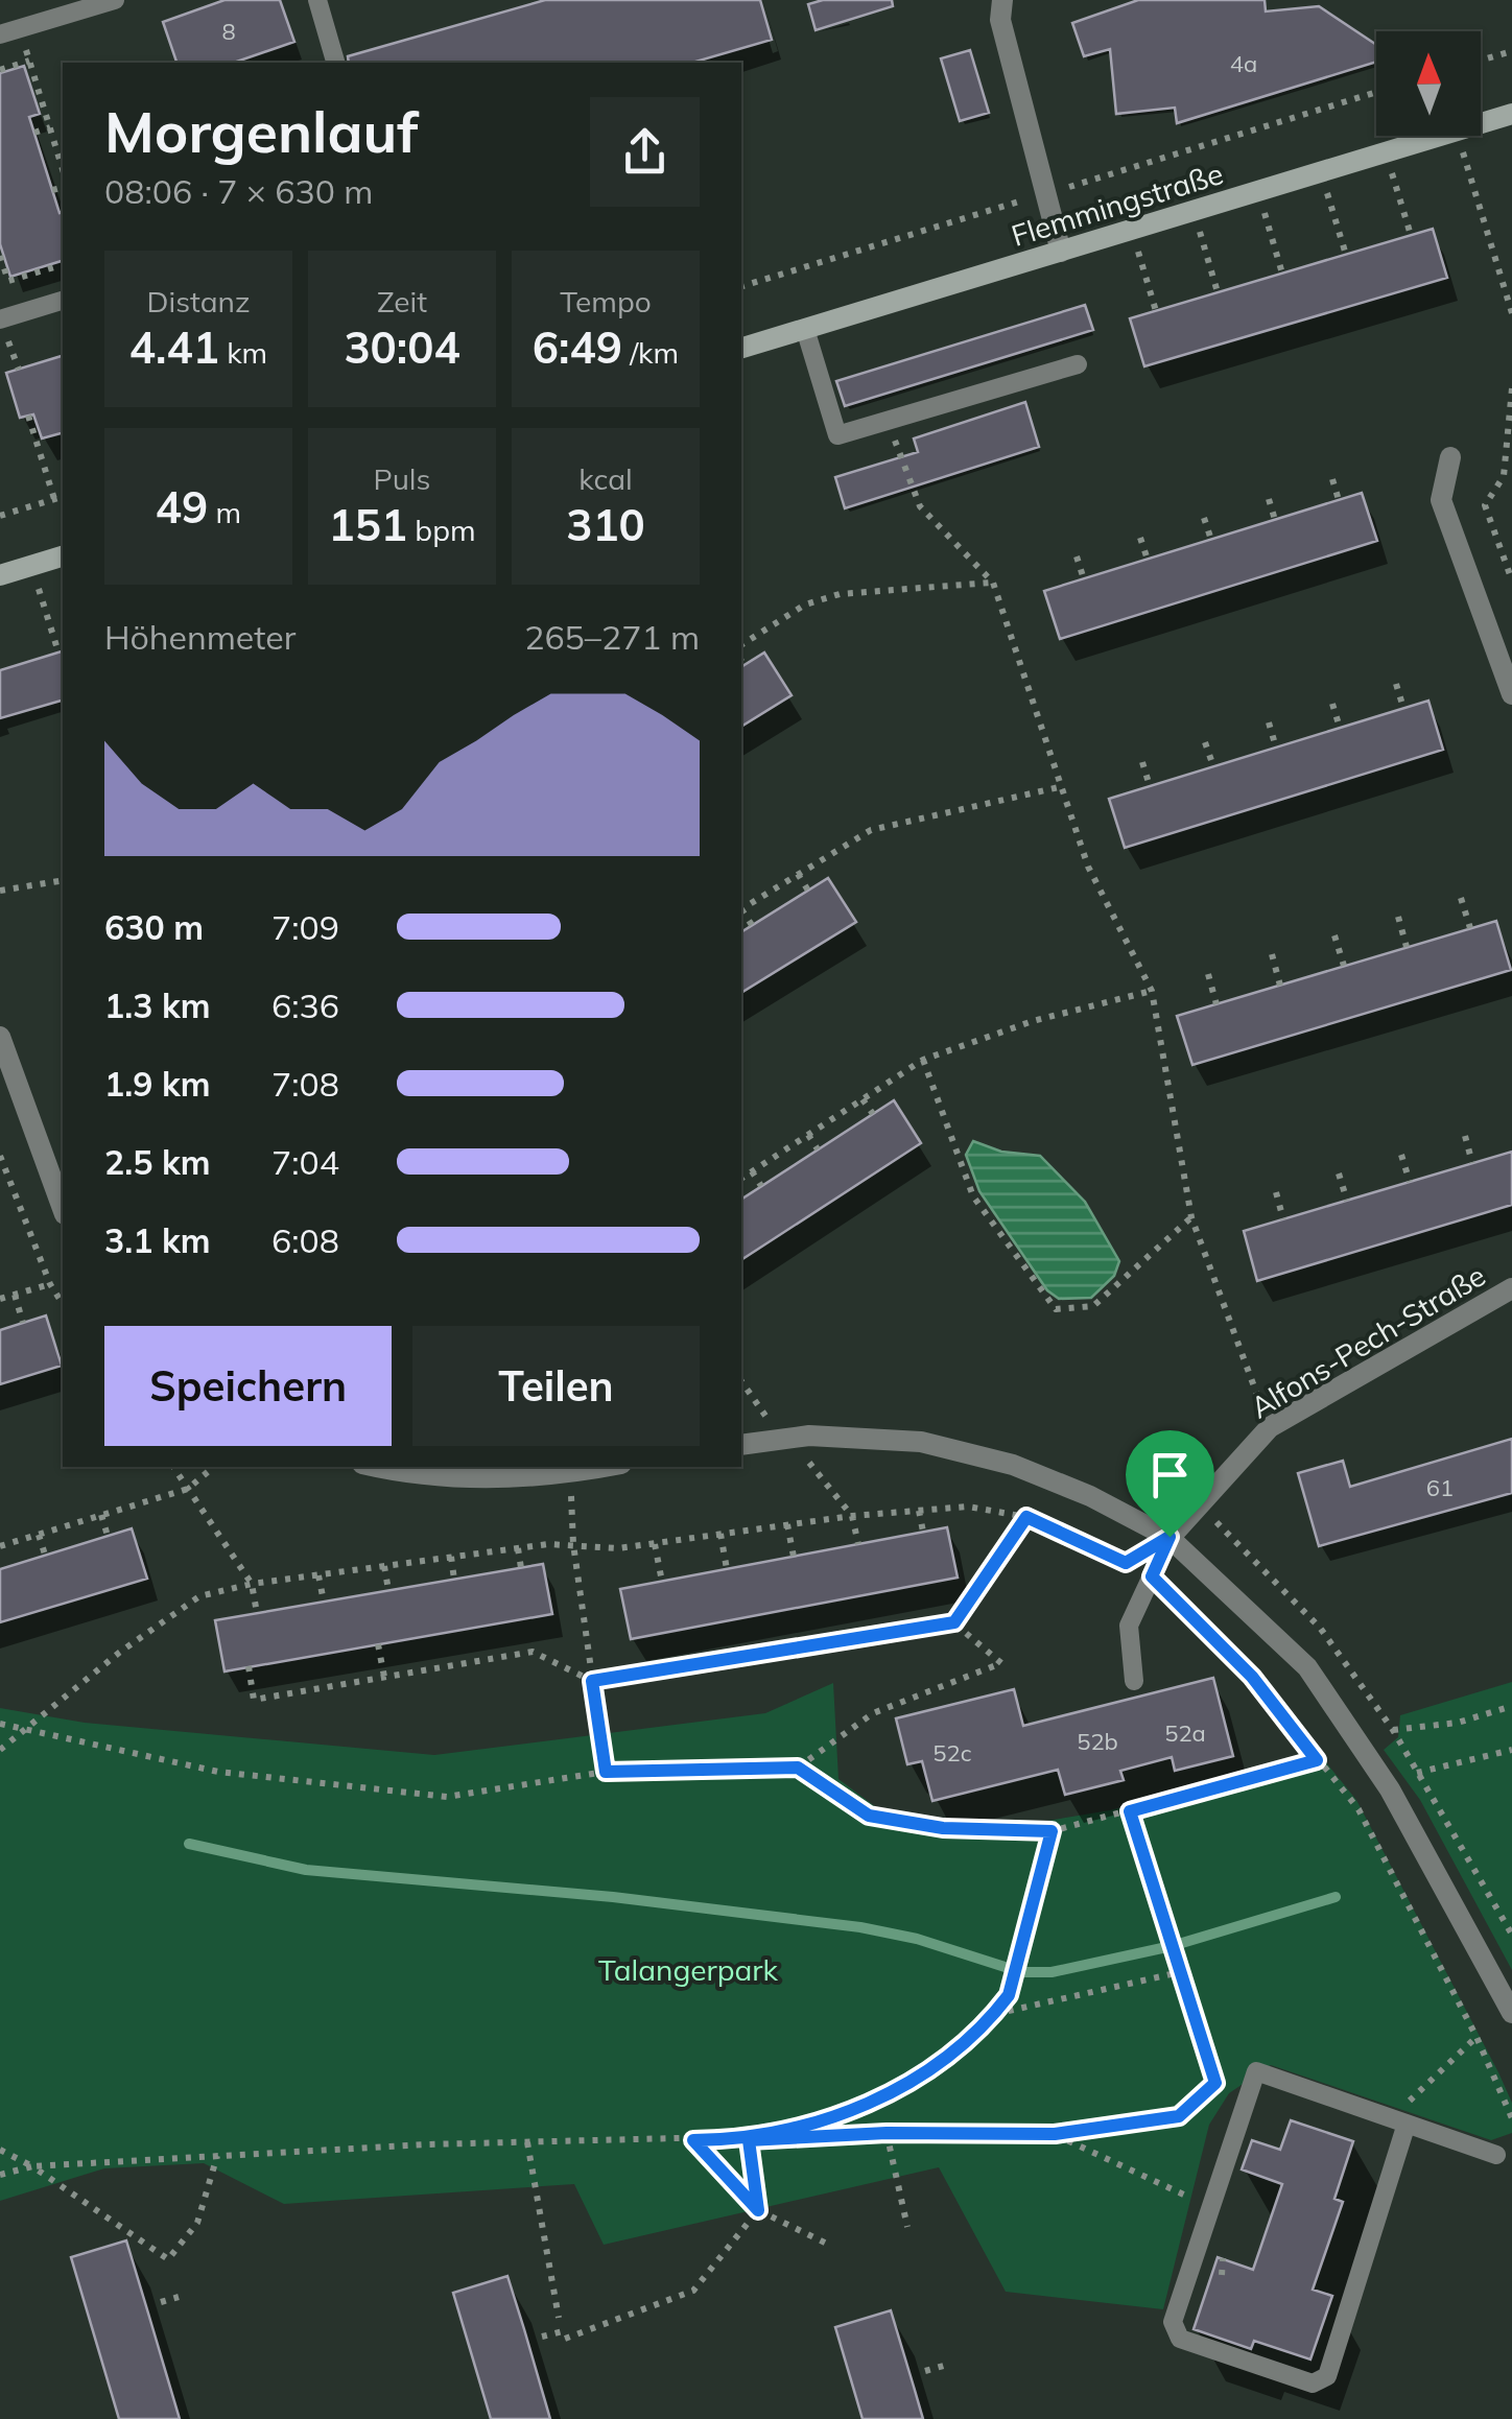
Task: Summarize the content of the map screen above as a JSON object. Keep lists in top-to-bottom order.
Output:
{
  "streets": {
    "street": ["Flemmingstraße", "Alfons-Pech-Straße"]
  },
  "parks": ["Talangerpark"],
  "house_numbers": [
    "8",
    "4a",
    "61",
    "52a",
    "52b",
    "52c"
  ],
  "north": "top",
  "page": {
    "heading": ["Morgenlauf", "08:06 · 7 × 630 m"],
    "stats": [
      ["Distanz", "4.41 km"],
      ["Zeit", "30:04"],
      ["Tempo", "6:49 /km"],
      ["49 m"],
      ["Puls", "151 bpm"],
      ["kcal", "310"]
    ],
    "chart": ["Höhenmeter", "265–271 m"],
    "list": [
      {
        "name": "630 m",
        "note": "7:09"
      },
      {
        "name": "1.3 km",
        "note": "6:36"
      },
      {
        "name": "1.9 km",
        "note": "7:08"
      },
      {
        "name": "2.5 km",
        "note": "7:04"
      },
      {
        "name": "3.1 km",
        "note": "6:08"
      }
    ],
    "buttons": ["Speichern", "Teilen"]
  }
}
